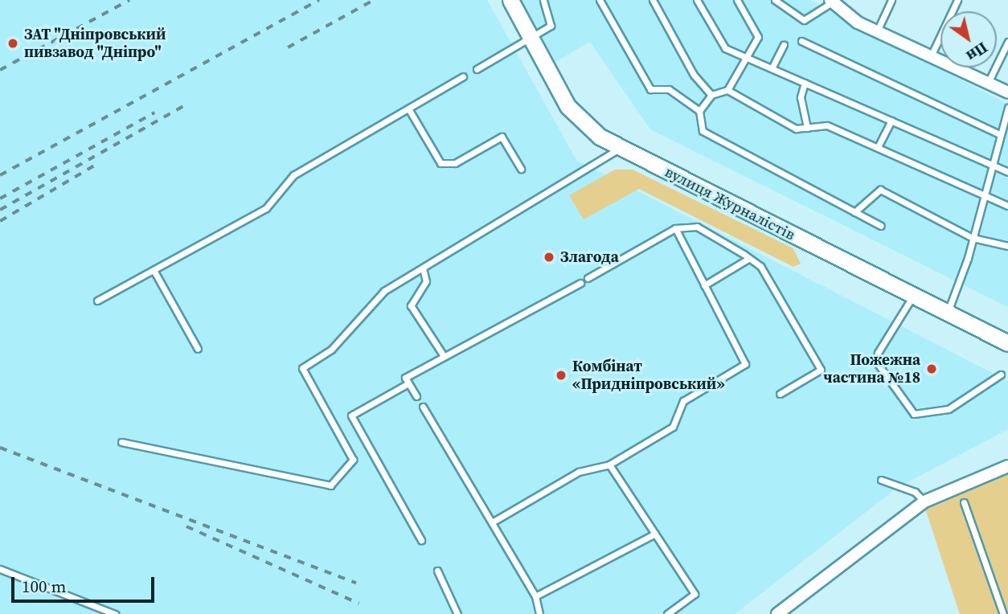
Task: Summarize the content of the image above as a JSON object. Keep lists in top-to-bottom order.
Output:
{
  "streets": {
    "street": ["вулиця Журналістів"]
  },
  "places": [
    "ЗАТ \"Дніпровський пивзавод \"Дніпро\"",
    "Злагода",
    "Пожежна частина №18",
    "Комбінат «Придніпровський»"
  ],
  "scale_bar": "100 m",
  "north": "bottom right"
}
